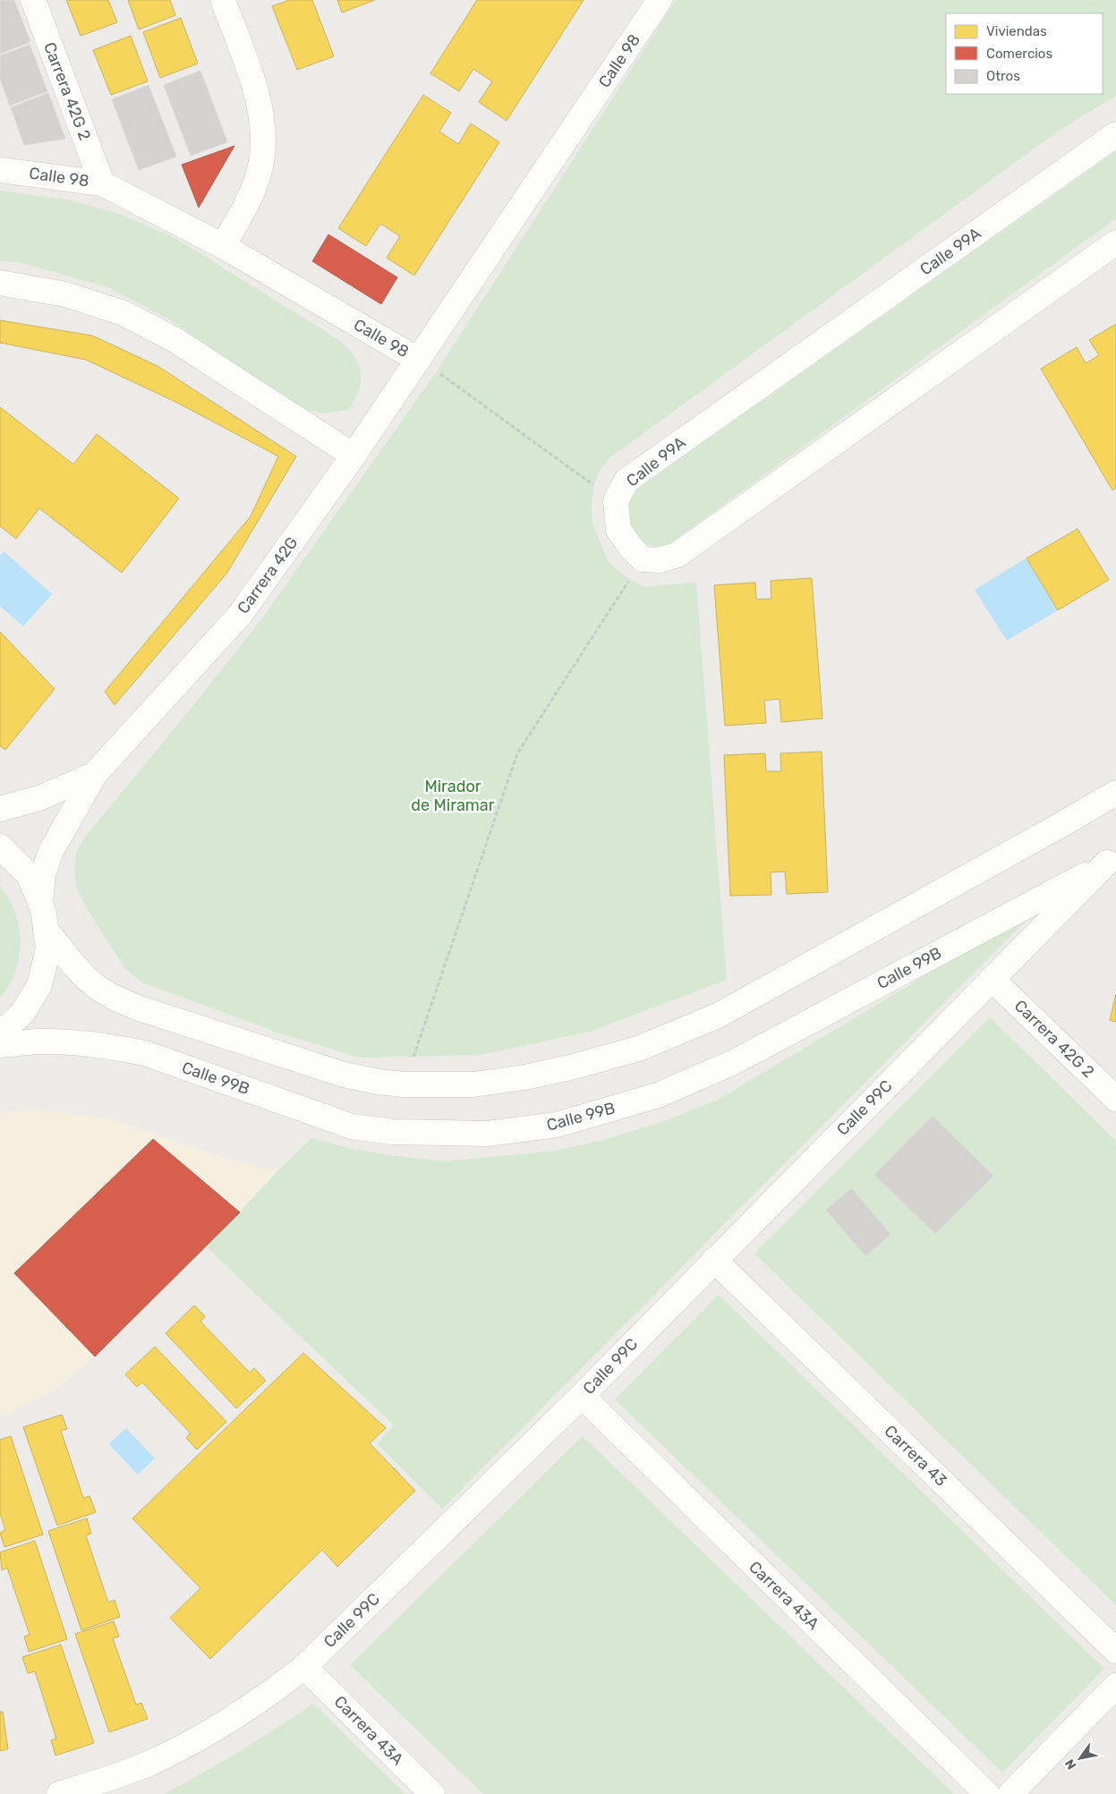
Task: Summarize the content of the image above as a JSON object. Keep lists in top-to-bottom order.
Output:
{
  "streets": {
    "street": [
      "Calle 98",
      "Carrera 42G 2",
      "Calle 99A",
      "Carrera 42G",
      "Calle 99B",
      "Calle 99C",
      "Carrera 43",
      "Carrera 43A"
    ]
  },
  "crossings": [
    ["Calle 98", "Carrera 42G 2"],
    ["Calle 98", "Carrera 42G"],
    ["Carrera 42G 2", "Calle 99C"],
    ["Calle 99B", "Calle 99C"],
    ["Calle 99C", "Carrera 43"],
    ["Calle 99C", "Carrera 43A"]
  ],
  "parks": ["Mirador de Miramar"],
  "legend": ["Viviendas", "Comercios", "Otros"],
  "north": "bottom left"
}
